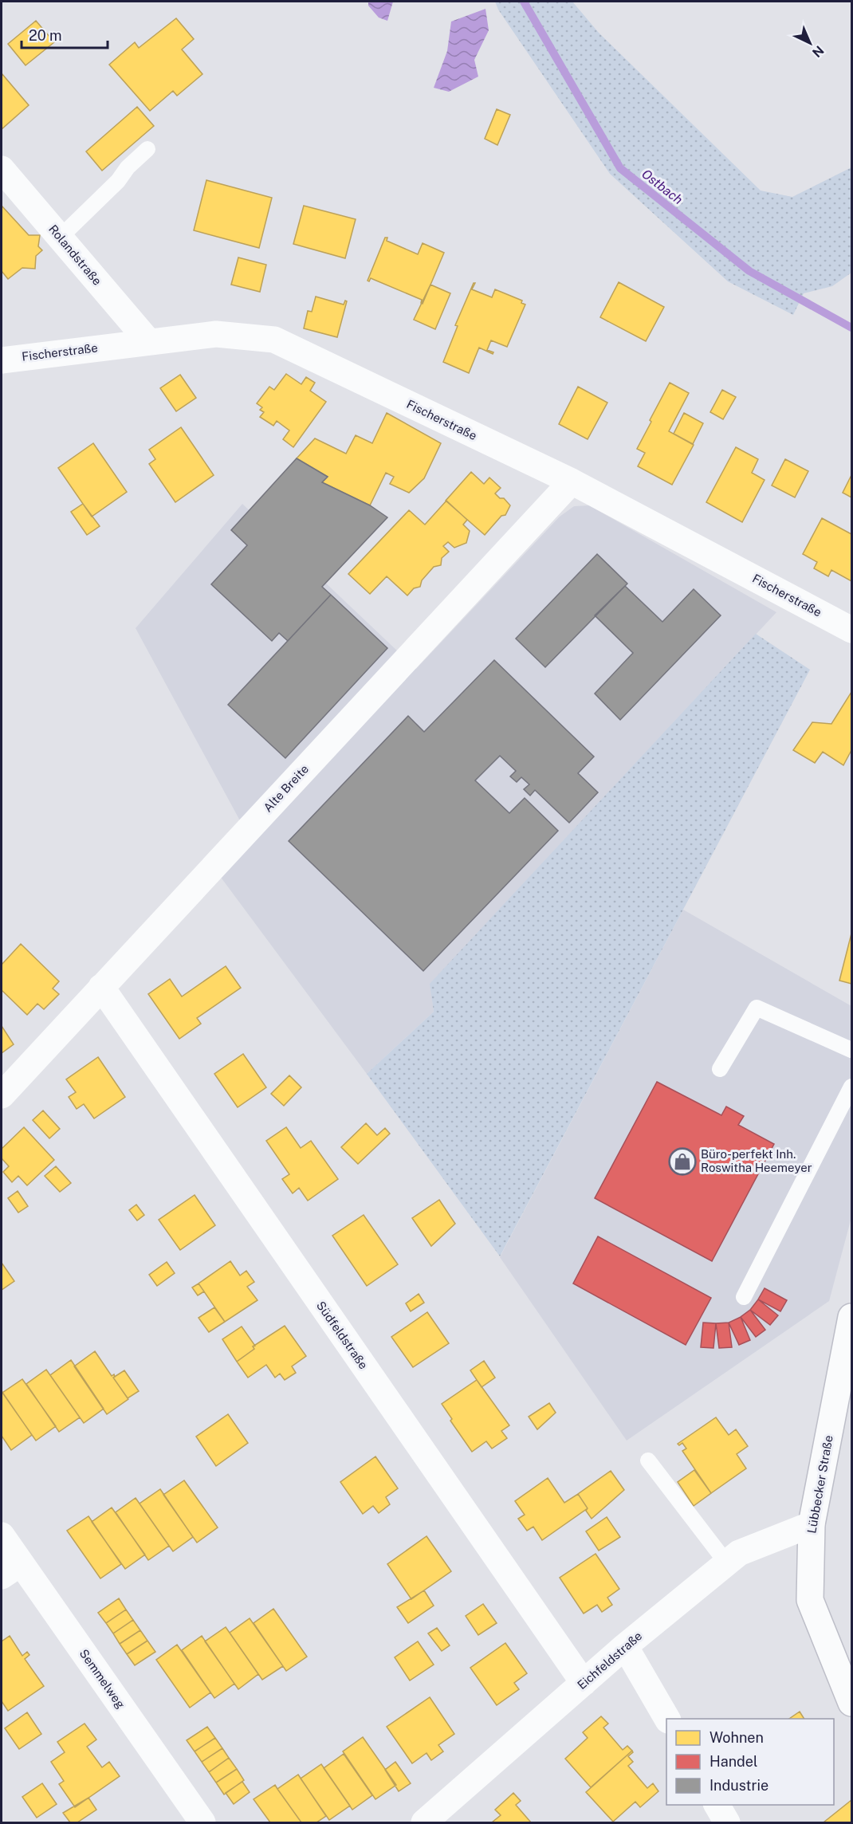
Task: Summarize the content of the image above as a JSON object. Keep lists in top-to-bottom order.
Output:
{
  "streets": {
    "street": [
      "Rolandstraße",
      "Fischerstraße",
      "Alte Breite",
      "Südfeldstraße",
      "Lübbecker Straße",
      "Eichfeldstraße",
      "Semmelweg"
    ]
  },
  "crossings": [
    ["Rolandstraße", "Fischerstraße"],
    ["Fischerstraße", "Alte Breite"],
    ["Alte Breite", "Südfeldstraße"],
    ["Südfeldstraße", "Eichfeldstraße"],
    ["Lübbecker Straße", "Eichfeldstraße"]
  ],
  "water": ["Ostbach"],
  "places": {
    "shop": ["Büro-perfekt Inh. Roswitha Heemeyer"]
  },
  "legend": ["Wohnen", "Handel", "Industrie"],
  "scale_bar": "20 m",
  "north": "bottom right"
}
